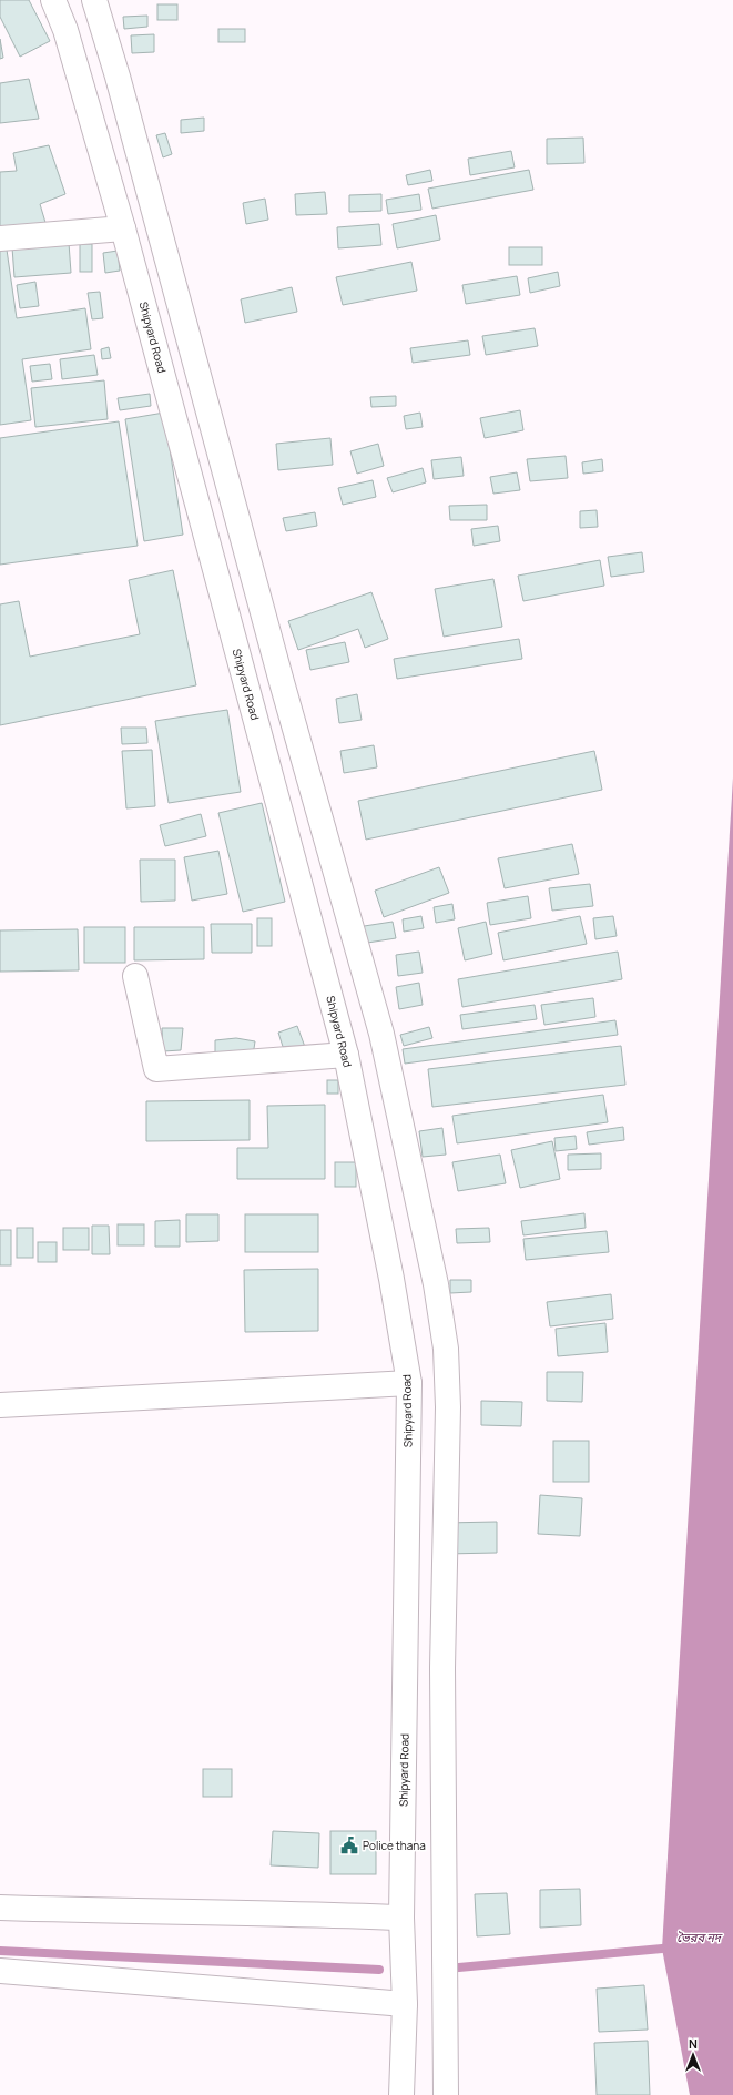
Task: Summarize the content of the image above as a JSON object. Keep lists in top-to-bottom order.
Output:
{
  "streets": {
    "main road": ["Shipyard Road"]
  },
  "water": ["ভৈরব নদ"],
  "places": {
    "public building": ["Police thana"]
  },
  "north": "top"
}
